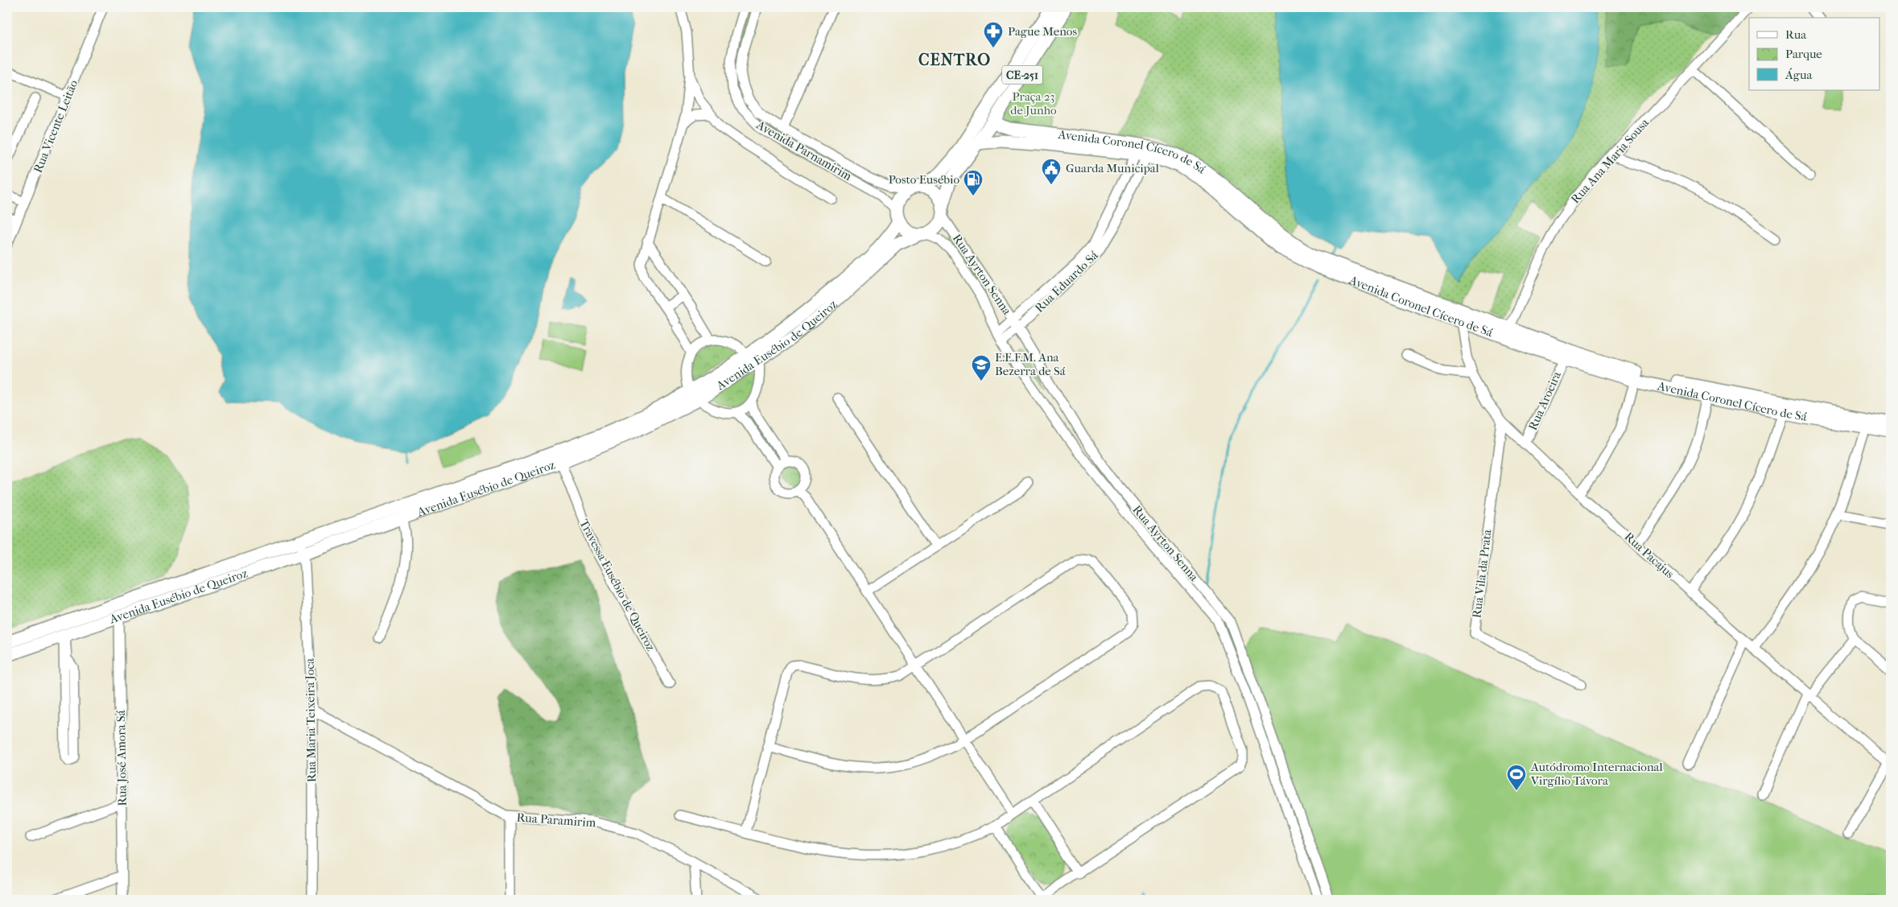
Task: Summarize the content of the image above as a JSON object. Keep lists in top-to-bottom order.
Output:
{
  "streets": {
    "main road": ["CE-251", "Avenida Coronel Cícero de Sá", "Avenida Eusébio de Queiroz"],
    "street": [
      "Rua Vicente Leitão",
      "Avenida Parnamirim",
      "Rua Ana Maria Sousa",
      "Rua Ayrton Senna",
      "Rua Eduardo Sá",
      "Rua Aroeira",
      "Rua Pacajus",
      "Rua Vila da Prata",
      "Travessa Eusébio de Queiroz",
      "Rua Maria Teixeira Joca",
      "Rua José Amora Sá",
      "Rua Paramirim"
    ]
  },
  "crossings": [
    ["CE-251", "Avenida Parnamirim"],
    ["CE-251", "Avenida Coronel Cícero de Sá"],
    ["CE-251", "Rua Ayrton Senna"],
    ["CE-251", "Avenida Eusébio de Queiroz"],
    ["Avenida Parnamirim", "Rua Ayrton Senna"],
    ["Avenida Parnamirim", "Avenida Eusébio de Queiroz"],
    ["Avenida Coronel Cícero de Sá", "Rua Ana Maria Sousa"],
    ["Avenida Coronel Cícero de Sá", "Rua Eduardo Sá"],
    ["Avenida Coronel Cícero de Sá", "Rua Aroeira"],
    ["Avenida Coronel Cícero de Sá", "Rua Pacajus"],
    ["Rua Ayrton Senna", "Rua Eduardo Sá"],
    ["Rua Ayrton Senna", "Avenida Eusébio de Queiroz"],
    ["Avenida Eusébio de Queiroz", "Travessa Eusébio de Queiroz"],
    ["Avenida Eusébio de Queiroz", "Rua Maria Teixeira Joca"],
    ["Avenida Eusébio de Queiroz", "Rua José Amora Sá"],
    ["Rua Aroeira", "Rua Pacajus"],
    ["Rua Pacajus", "Rua Vila da Prata"],
    ["Rua Maria Teixeira Joca", "Rua Paramirim"]
  ],
  "districts": ["CENTRO"],
  "parks": ["Praça 23 de Junho"],
  "places": {
    "pharmacy": ["Pague Menos"],
    "public building": ["Guarda Municipal"],
    "fuel station": ["Posto Eusébio"],
    "school or university": ["E.E.F.M. Ana Bezerra de Sá"],
    "sports": ["Autódromo Internacional Virgílio Távora"]
  },
  "legend": ["Rua", "Parque", "Água"]
}
